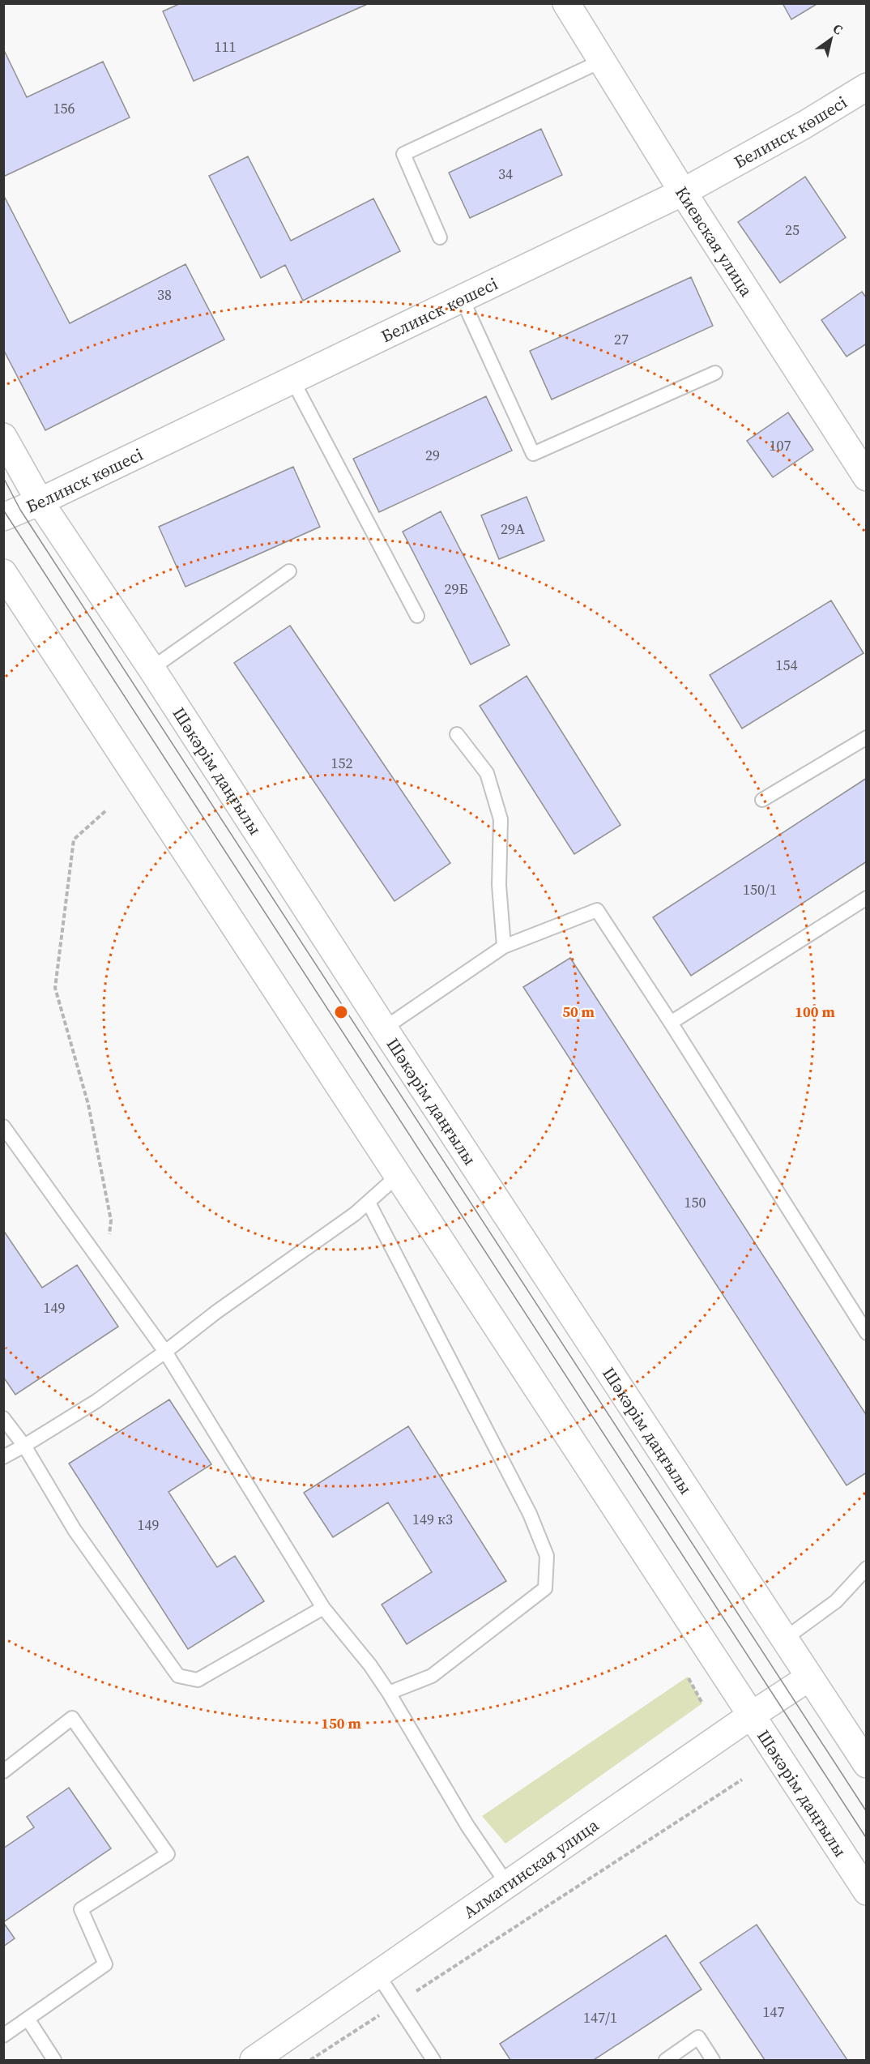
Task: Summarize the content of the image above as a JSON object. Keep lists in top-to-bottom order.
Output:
{
  "streets": {
    "main road": [
      "Белинск көшесі",
      "Киевская улица",
      "Шәкәрім даңғылы",
      "Алматинская улица"
    ]
  },
  "crossings": [
    ["Белинск көшесі", "Киевская улица"],
    ["Белинск көшесі", "Шәкәрім даңғылы"],
    ["Шәкәрім даңғылы", "Алматинская улица"]
  ],
  "house_numbers": [
    "111",
    "156",
    "34",
    "25",
    "38",
    "27",
    "107",
    "29",
    "29А",
    "29Б",
    "154",
    "152",
    "150/1",
    "150",
    "149",
    "149 к3",
    "149",
    "147",
    "147/1"
  ],
  "north": "top right",
  "rings": ["50 m", "100 m", "150 m"]
}
